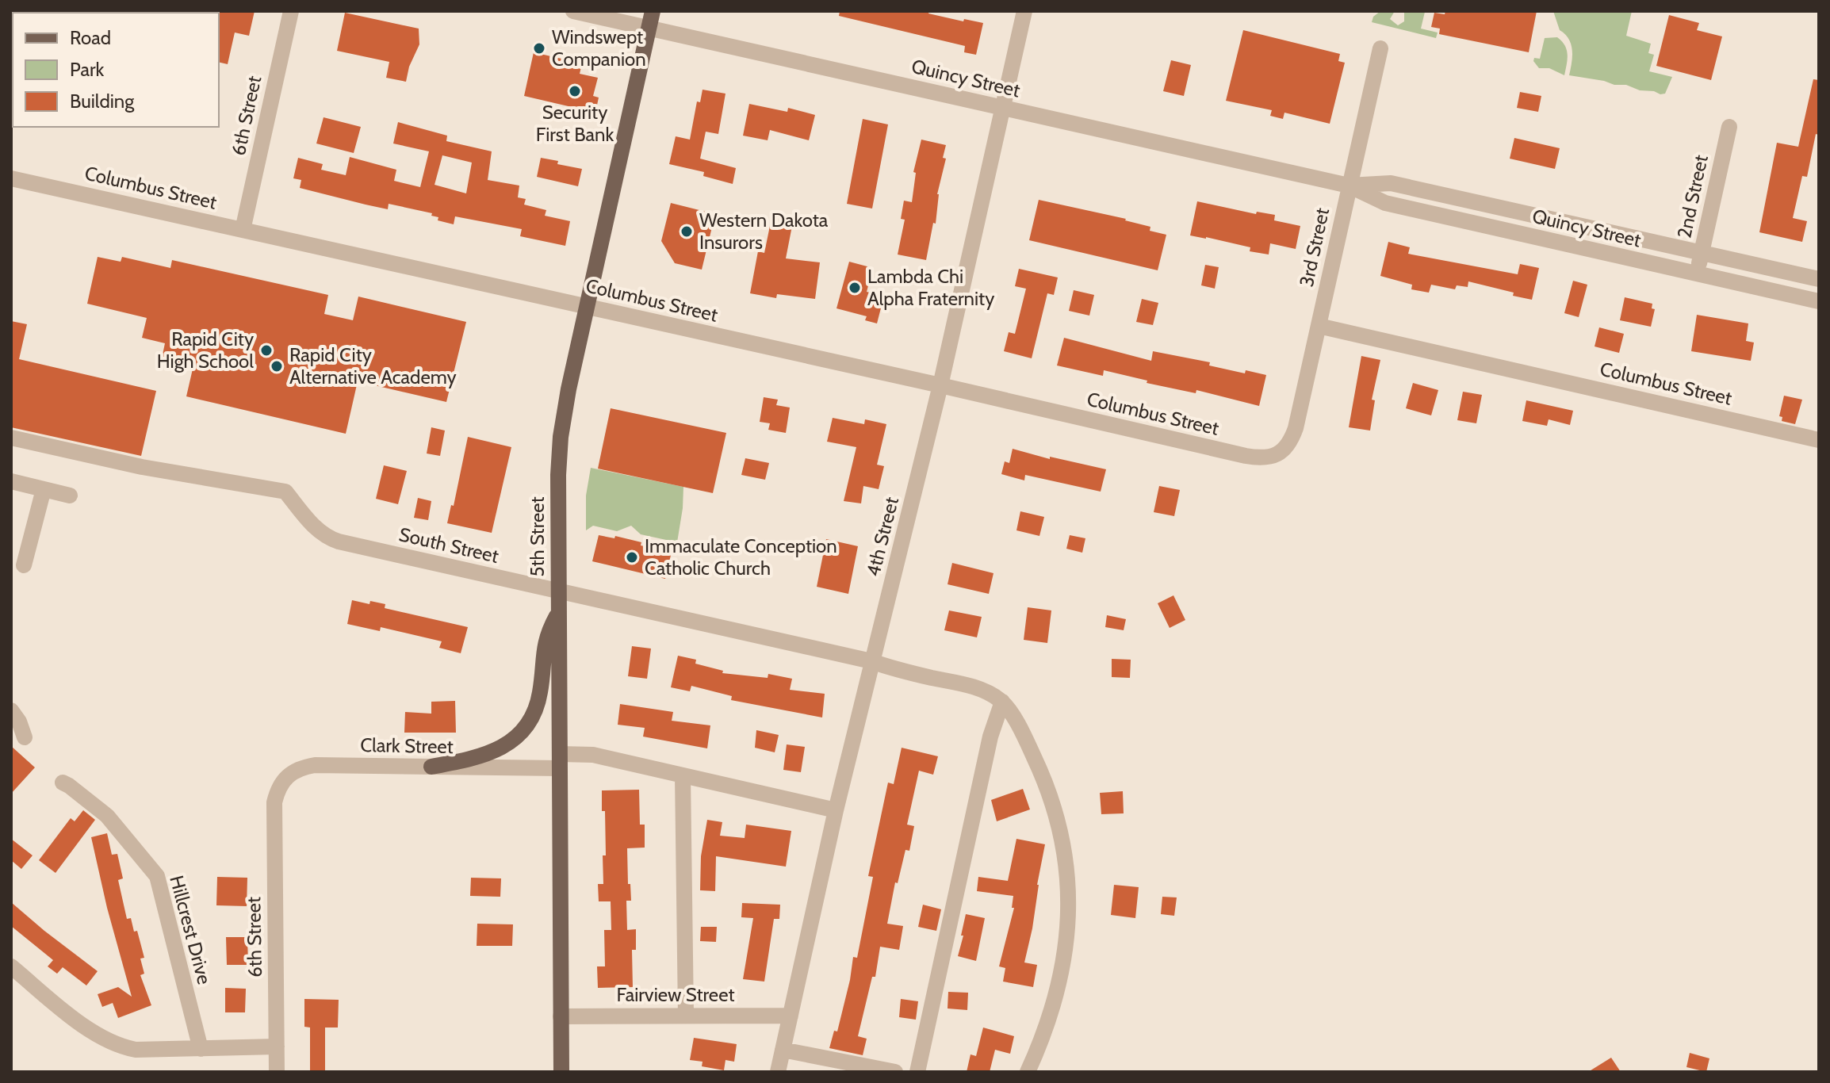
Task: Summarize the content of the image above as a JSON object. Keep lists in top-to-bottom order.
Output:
{
  "streets": {
    "main road": ["5th Street"],
    "street": [
      "Quincy Street",
      "6th Street",
      "Columbus Street",
      "2nd Street",
      "3rd Street",
      "4th Street",
      "South Street",
      "Clark Street",
      "Hillcrest Drive",
      "Fairview Street"
    ]
  },
  "crossings": [
    ["Quincy Street", "2nd Street"],
    ["Quincy Street", "3rd Street"],
    ["Quincy Street", "5th Street"],
    ["Quincy Street", "4th Street"],
    ["6th Street", "Columbus Street"],
    ["6th Street", "Clark Street"],
    ["Columbus Street", "3rd Street"],
    ["Columbus Street", "5th Street"],
    ["Columbus Street", "4th Street"],
    ["5th Street", "South Street"],
    ["5th Street", "Clark Street"],
    ["5th Street", "Fairview Street"],
    ["4th Street", "South Street"],
    ["4th Street", "Clark Street"],
    ["4th Street", "Fairview Street"]
  ],
  "places": [
    "Windswept Companion",
    "Security First Bank",
    "Western Dakota Insurors",
    "Lambda Chi Alpha Fraternity",
    "Rapid City High School",
    "Rapid City Alternative Academy",
    "Immaculate Conception Catholic Church"
  ],
  "legend": ["Road", "Park", "Building"]
}
